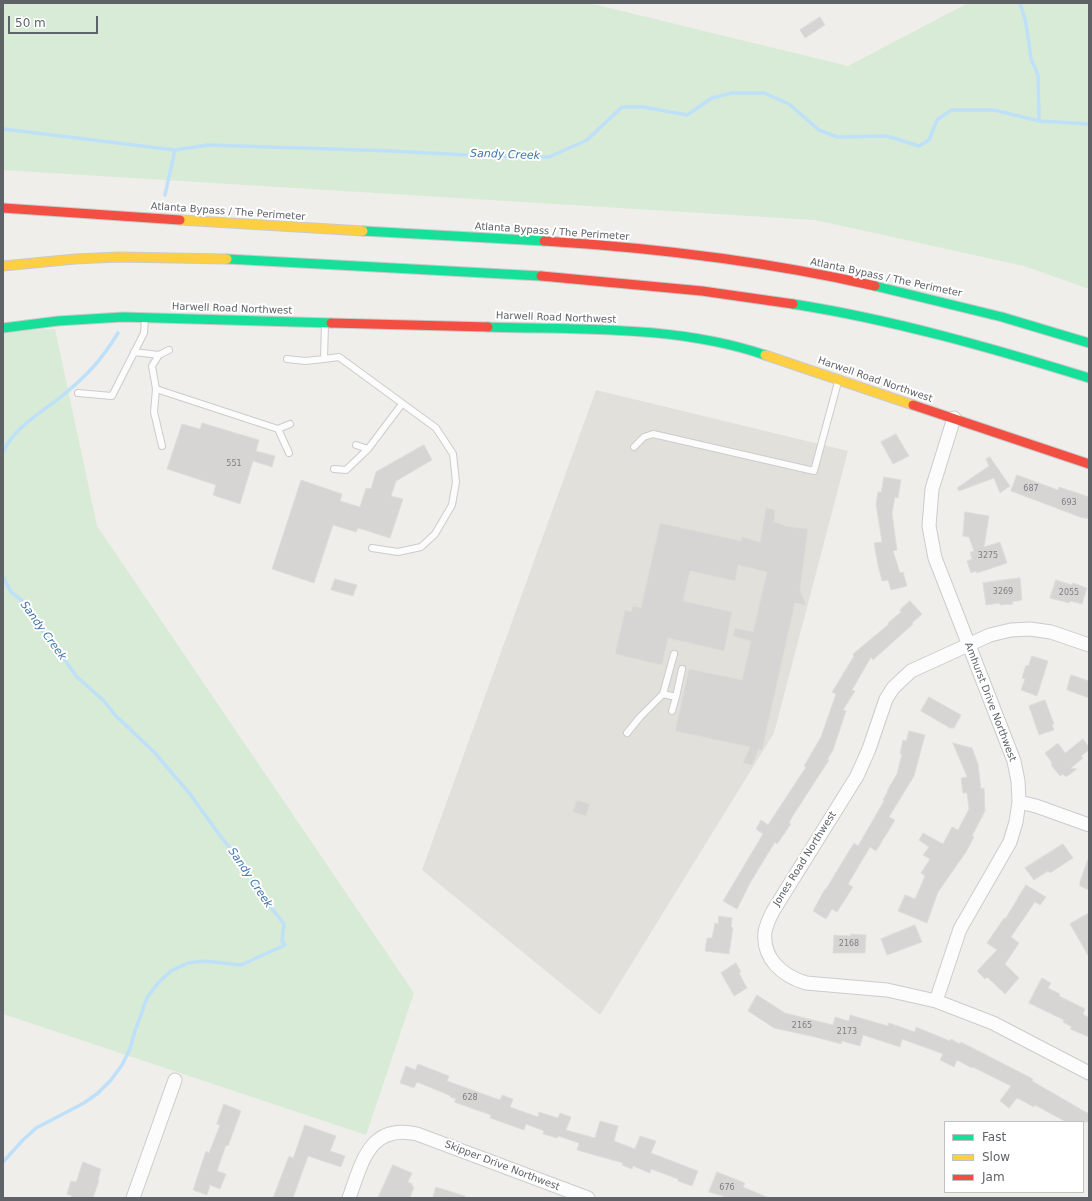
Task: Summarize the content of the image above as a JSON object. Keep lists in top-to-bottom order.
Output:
{
  "streets": {
    "main road": ["Atlanta Bypass / The Perimeter", "Harwell Road Northwest"],
    "street": ["Amhurst Drive Northwest", "Jones Road Northwest", "Skipper Drive Northwest"]
  },
  "crossings": [
    ["Harwell Road Northwest", "Amhurst Drive Northwest"],
    ["Amhurst Drive Northwest", "Jones Road Northwest"]
  ],
  "water": ["Sandy Creek"],
  "house_numbers": [
    "551",
    "687",
    "693",
    "3275",
    "3269",
    "2055",
    "2168",
    "2165",
    "2173",
    "628",
    "676"
  ],
  "legend": ["Fast", "Slow", "Jam"],
  "scale_bar": "50 m"
}
